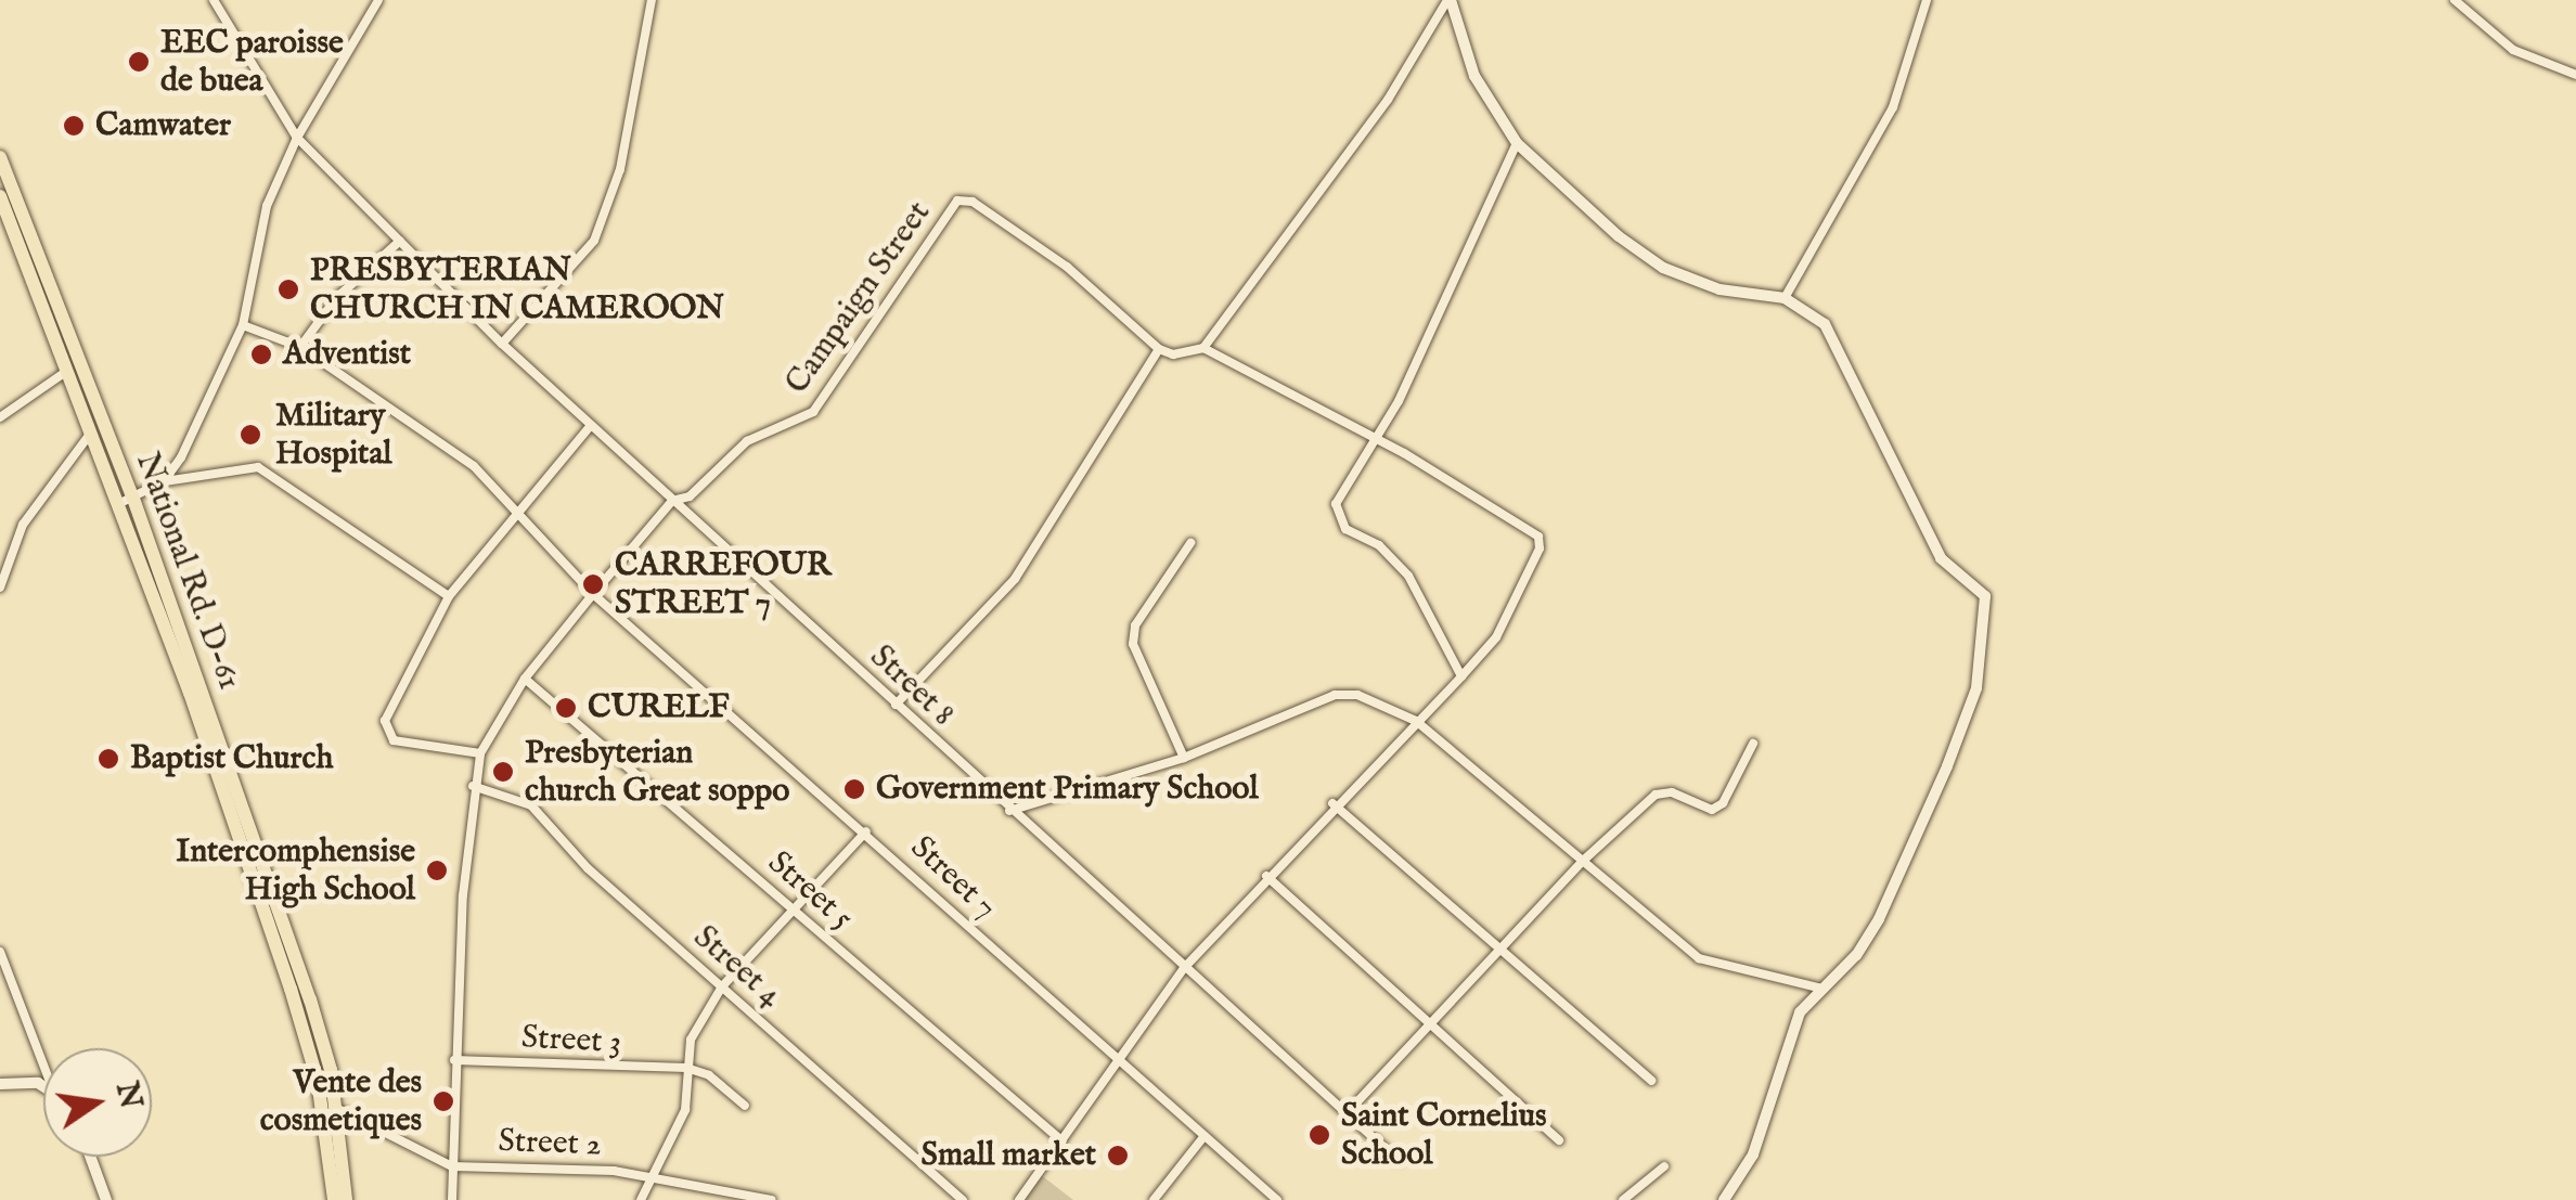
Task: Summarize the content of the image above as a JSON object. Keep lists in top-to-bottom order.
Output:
{
  "streets": {
    "highway": ["National Rd. D-61"],
    "street": [
      "Campaign Street",
      "Street 8",
      "Street 7",
      "Street 5",
      "Street 4",
      "Street 3",
      "Street 2"
    ]
  },
  "crossings": [
    ["Campaign Street", "Street 8"],
    ["Campaign Street", "Street 7"],
    ["Campaign Street", "Street 5"],
    ["Campaign Street", "Street 4"],
    ["Campaign Street", "Street 3"],
    ["Campaign Street", "Street 2"],
    ["National Rd. D-61", "Street 2"]
  ],
  "places": [
    "EEC paroisse de buea",
    "Camwater",
    "PRESBYTERIAN CHURCH IN CAMEROON",
    "Adventist",
    "Military Hospital",
    "CARREFOUR STREET 7",
    "CURELF",
    "Baptist Church",
    "Presbyterian church Great soppo",
    "Government Primary School",
    "Intercomphensise High School",
    "Vente des cosmetiques",
    "Saint Cornelius School",
    "Small market"
  ],
  "north": "right"
}
